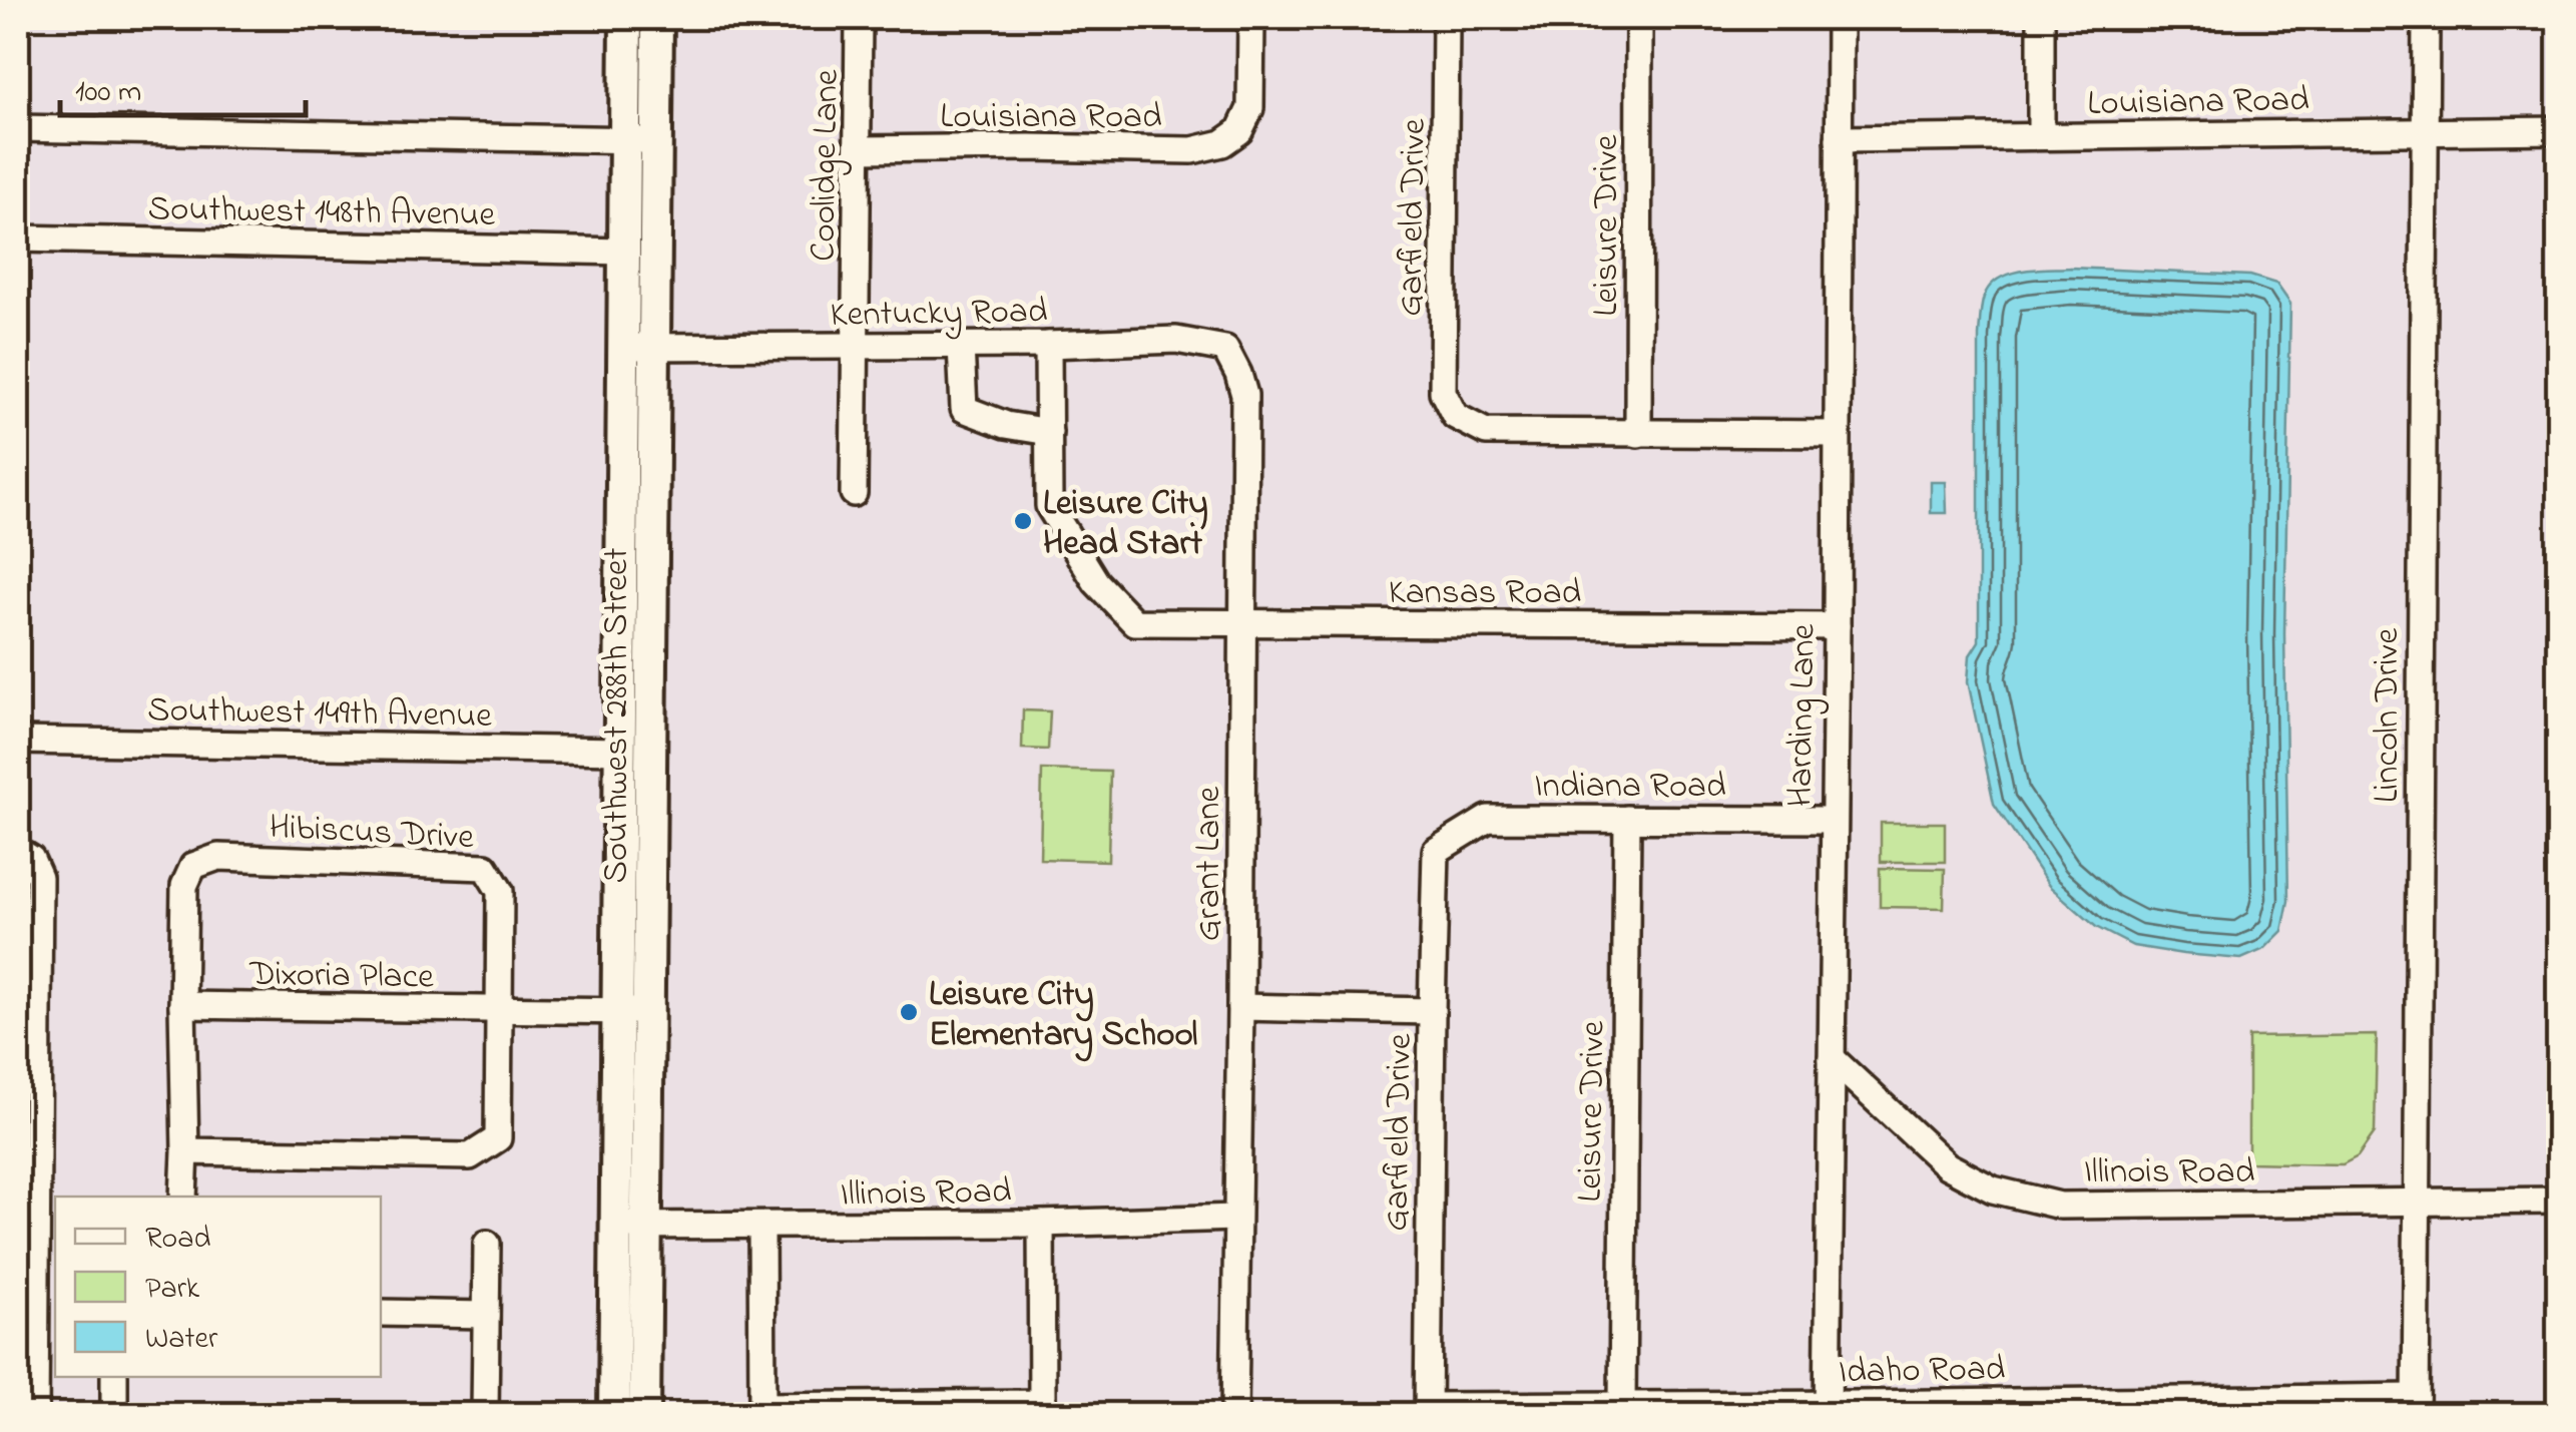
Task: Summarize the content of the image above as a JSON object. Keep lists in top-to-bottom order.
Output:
{
  "streets": {
    "main road": ["Southwest 288th Street"],
    "street": [
      "Louisiana Road",
      "Coolidge Lane",
      "Southwest 148th Avenue",
      "Garfield Drive",
      "Leisure Drive",
      "Kentucky Road",
      "Kansas Road",
      "Southwest 149th Avenue",
      "Harding Lane",
      "Lincoln Drive",
      "Indiana Road",
      "Hibiscus Drive",
      "Grant Lane",
      "Dixoria Place",
      "Illinois Road",
      "Idaho Road"
    ]
  },
  "crossings": [
    ["Louisiana Road", "Coolidge Lane"],
    ["Louisiana Road", "Harding Lane"],
    ["Louisiana Road", "Lincoln Drive"],
    ["Coolidge Lane", "Kentucky Road"],
    ["Southwest 148th Avenue", "Southwest 288th Street"],
    ["Garfield Drive", "Leisure Drive"],
    ["Garfield Drive", "Indiana Road"],
    ["Garfield Drive", "Idaho Road"],
    ["Leisure Drive", "Indiana Road"],
    ["Leisure Drive", "Idaho Road"],
    ["Kentucky Road", "Southwest 288th Street"],
    ["Kentucky Road", "Grant Lane"],
    ["Kansas Road", "Harding Lane"],
    ["Kansas Road", "Grant Lane"],
    ["Southwest 149th Avenue", "Southwest 288th Street"],
    ["Southwest 288th Street", "Dixoria Place"],
    ["Southwest 288th Street", "Illinois Road"],
    ["Harding Lane", "Indiana Road"],
    ["Harding Lane", "Illinois Road"],
    ["Harding Lane", "Idaho Road"],
    ["Lincoln Drive", "Illinois Road"],
    ["Lincoln Drive", "Idaho Road"],
    ["Hibiscus Drive", "Dixoria Place"],
    ["Grant Lane", "Illinois Road"]
  ],
  "places": ["Leisure City Head Start", "Leisure City Elementary School"],
  "legend": ["Road", "Park", "Water"],
  "scale_bar": "100 m"
}
